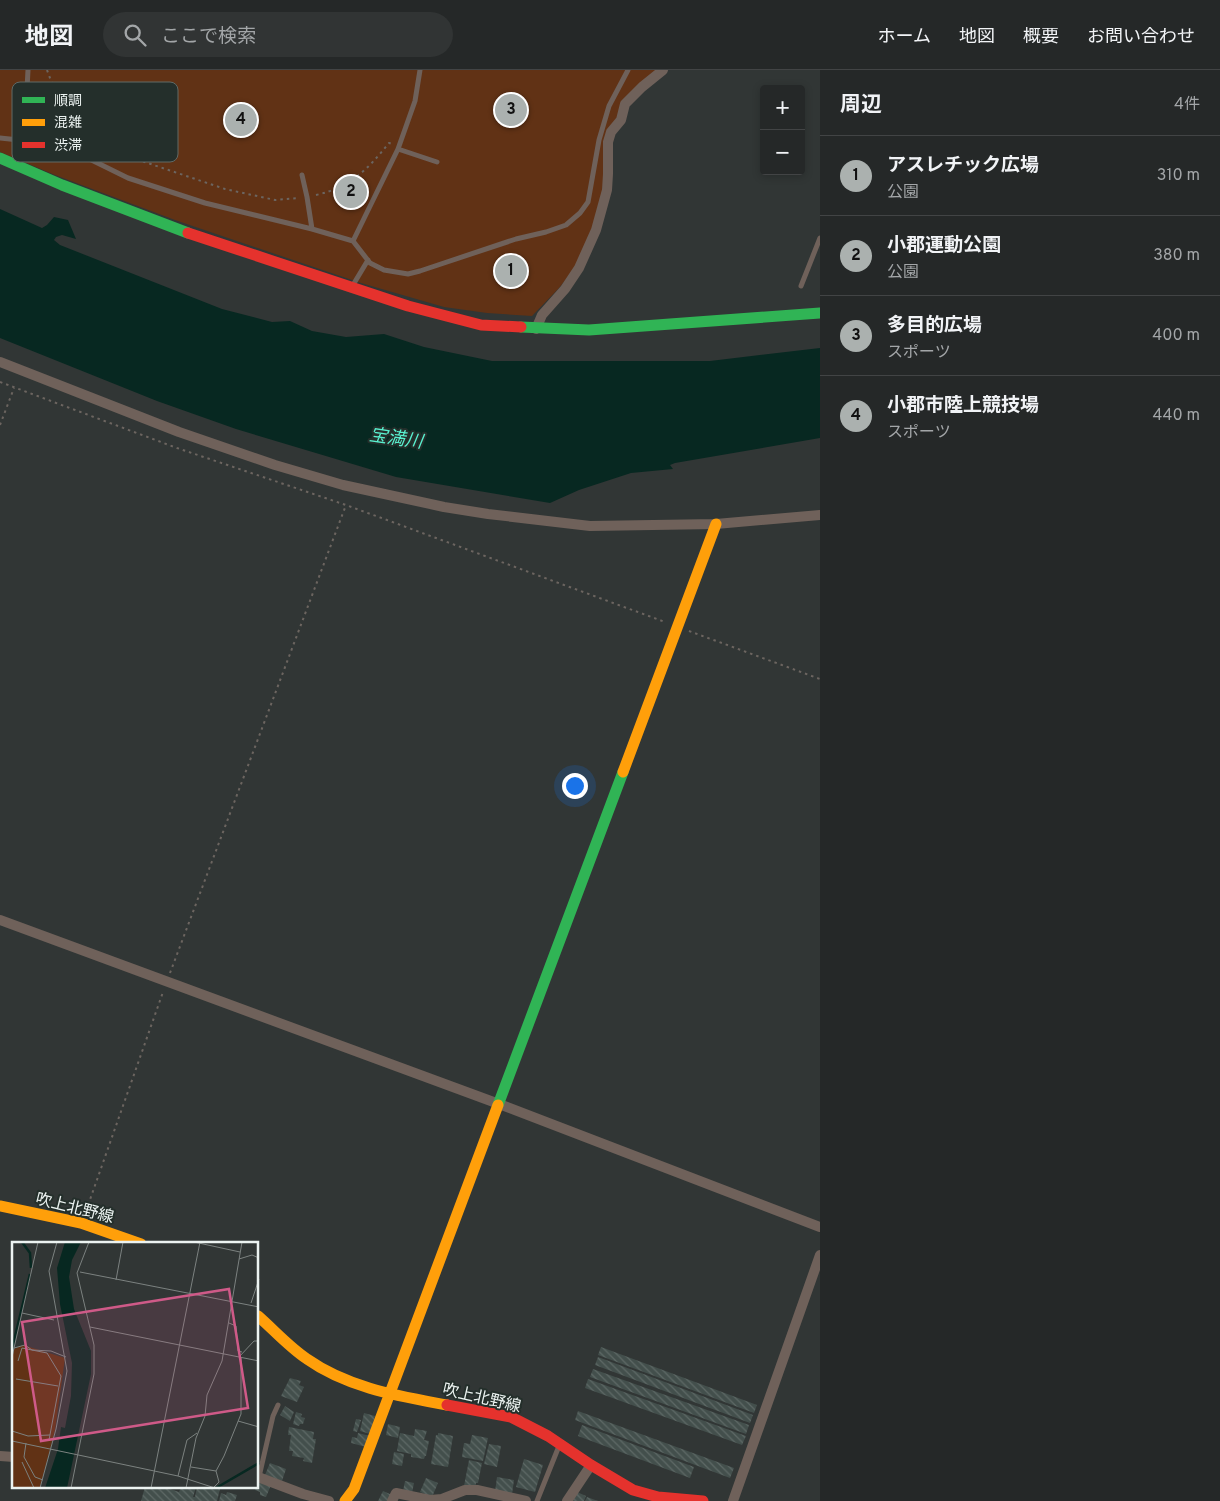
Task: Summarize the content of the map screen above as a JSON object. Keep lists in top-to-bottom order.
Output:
{
  "streets": {
    "street": ["吹上北野線"]
  },
  "water": ["宝満川"],
  "legend": ["順調", "混雑", "渋滞"],
  "page": {
    "header": "地図",
    "search": "ここで検索",
    "nav": [
      "ホーム",
      "地図",
      "概要",
      "お問い合わせ"
    ],
    "heading": ["周辺", "4件"],
    "map_buttons": ["+", "−"],
    "pins": [
      "3",
      "4",
      "2",
      "1"
    ],
    "list": [
      {
        "mark": "1",
        "name": "アスレチック広場",
        "note": "公園",
        "value": "310 m"
      },
      {
        "mark": "2",
        "name": "小郡運動公園",
        "note": "公園",
        "value": "380 m"
      },
      {
        "mark": "3",
        "name": "多目的広場",
        "note": "スポーツ",
        "value": "400 m"
      },
      {
        "mark": "4",
        "name": "小郡市陸上競技場",
        "note": "スポーツ",
        "value": "440 m"
      }
    ]
  }
}
